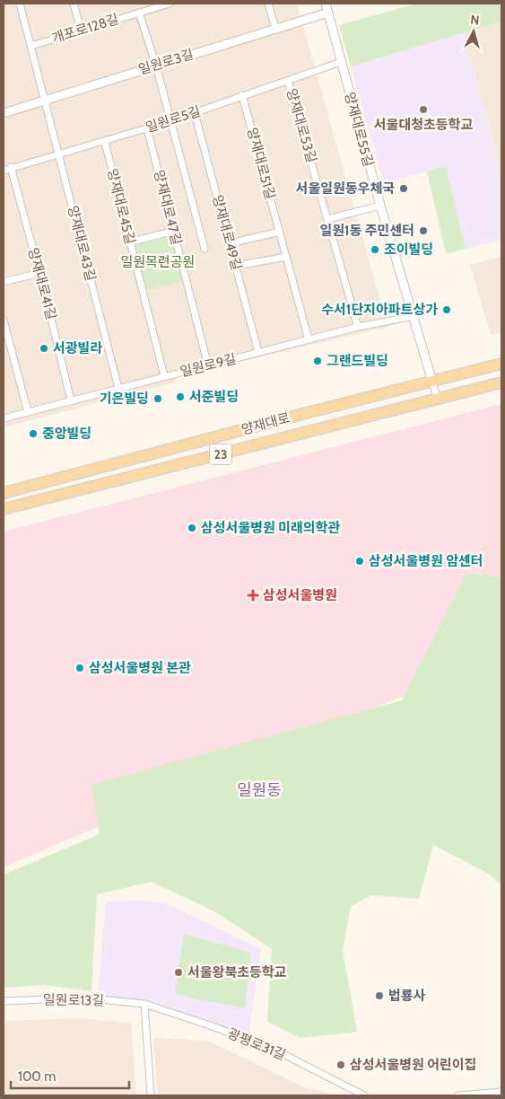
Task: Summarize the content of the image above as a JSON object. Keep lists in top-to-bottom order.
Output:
{
  "streets": {
    "main road": ["양재대로", "23"],
    "street": [
      "개포로128길",
      "일원로3길",
      "일원로5길",
      "양재대로53길",
      "양재대로55길",
      "양재대로51길",
      "양재대로45길",
      "양재대로47길",
      "양재대로49길",
      "양재대로43길",
      "양재대로41길",
      "일원로9길",
      "일원로13길",
      "광평로31길"
    ]
  },
  "crossings": [
    ["일원로3길", "양재대로55길"],
    ["일원로3길", "양재대로43길"],
    ["일원로5길", "양재대로53길"],
    ["일원로5길", "양재대로55길"],
    ["일원로5길", "양재대로51길"],
    ["일원로5길", "양재대로45길"],
    ["일원로5길", "양재대로47길"],
    ["일원로5길", "양재대로49길"],
    ["일원로5길", "양재대로43길"],
    ["일원로5길", "양재대로41길"],
    ["양재대로53길", "일원로9길"],
    ["양재대로55길", "일원로9길"],
    ["양재대로55길", "양재대로"],
    ["양재대로51길", "일원로9길"],
    ["양재대로45길", "일원로9길"],
    ["양재대로47길", "일원로9길"],
    ["양재대로49길", "일원로9길"],
    ["양재대로43길", "일원로9길"],
    ["양재대로41길", "일원로9길"],
    ["일원로13길", "광평로31길"]
  ],
  "districts": ["일원동"],
  "parks": ["일원목련공원"],
  "places": {
    "other": [
      "서울대청초등학교",
      "서울일원동우체국",
      "일원1동 주민센터",
      "조이빌딩",
      "수서1단지아파트상가",
      "서광빌라",
      "그랜드빌딩",
      "서준빌딩",
      "기은빌딩",
      "중앙빌딩",
      "삼성서울병원 미래의학관",
      "삼성서울병원 암센터",
      "삼성서울병원 본관",
      "서울왕북초등학교",
      "법룡사",
      "삼성서울병원 어린이집"
    ],
    "health": ["삼성서울병원"]
  },
  "scale_bar": "100 m",
  "north": "top"
}
